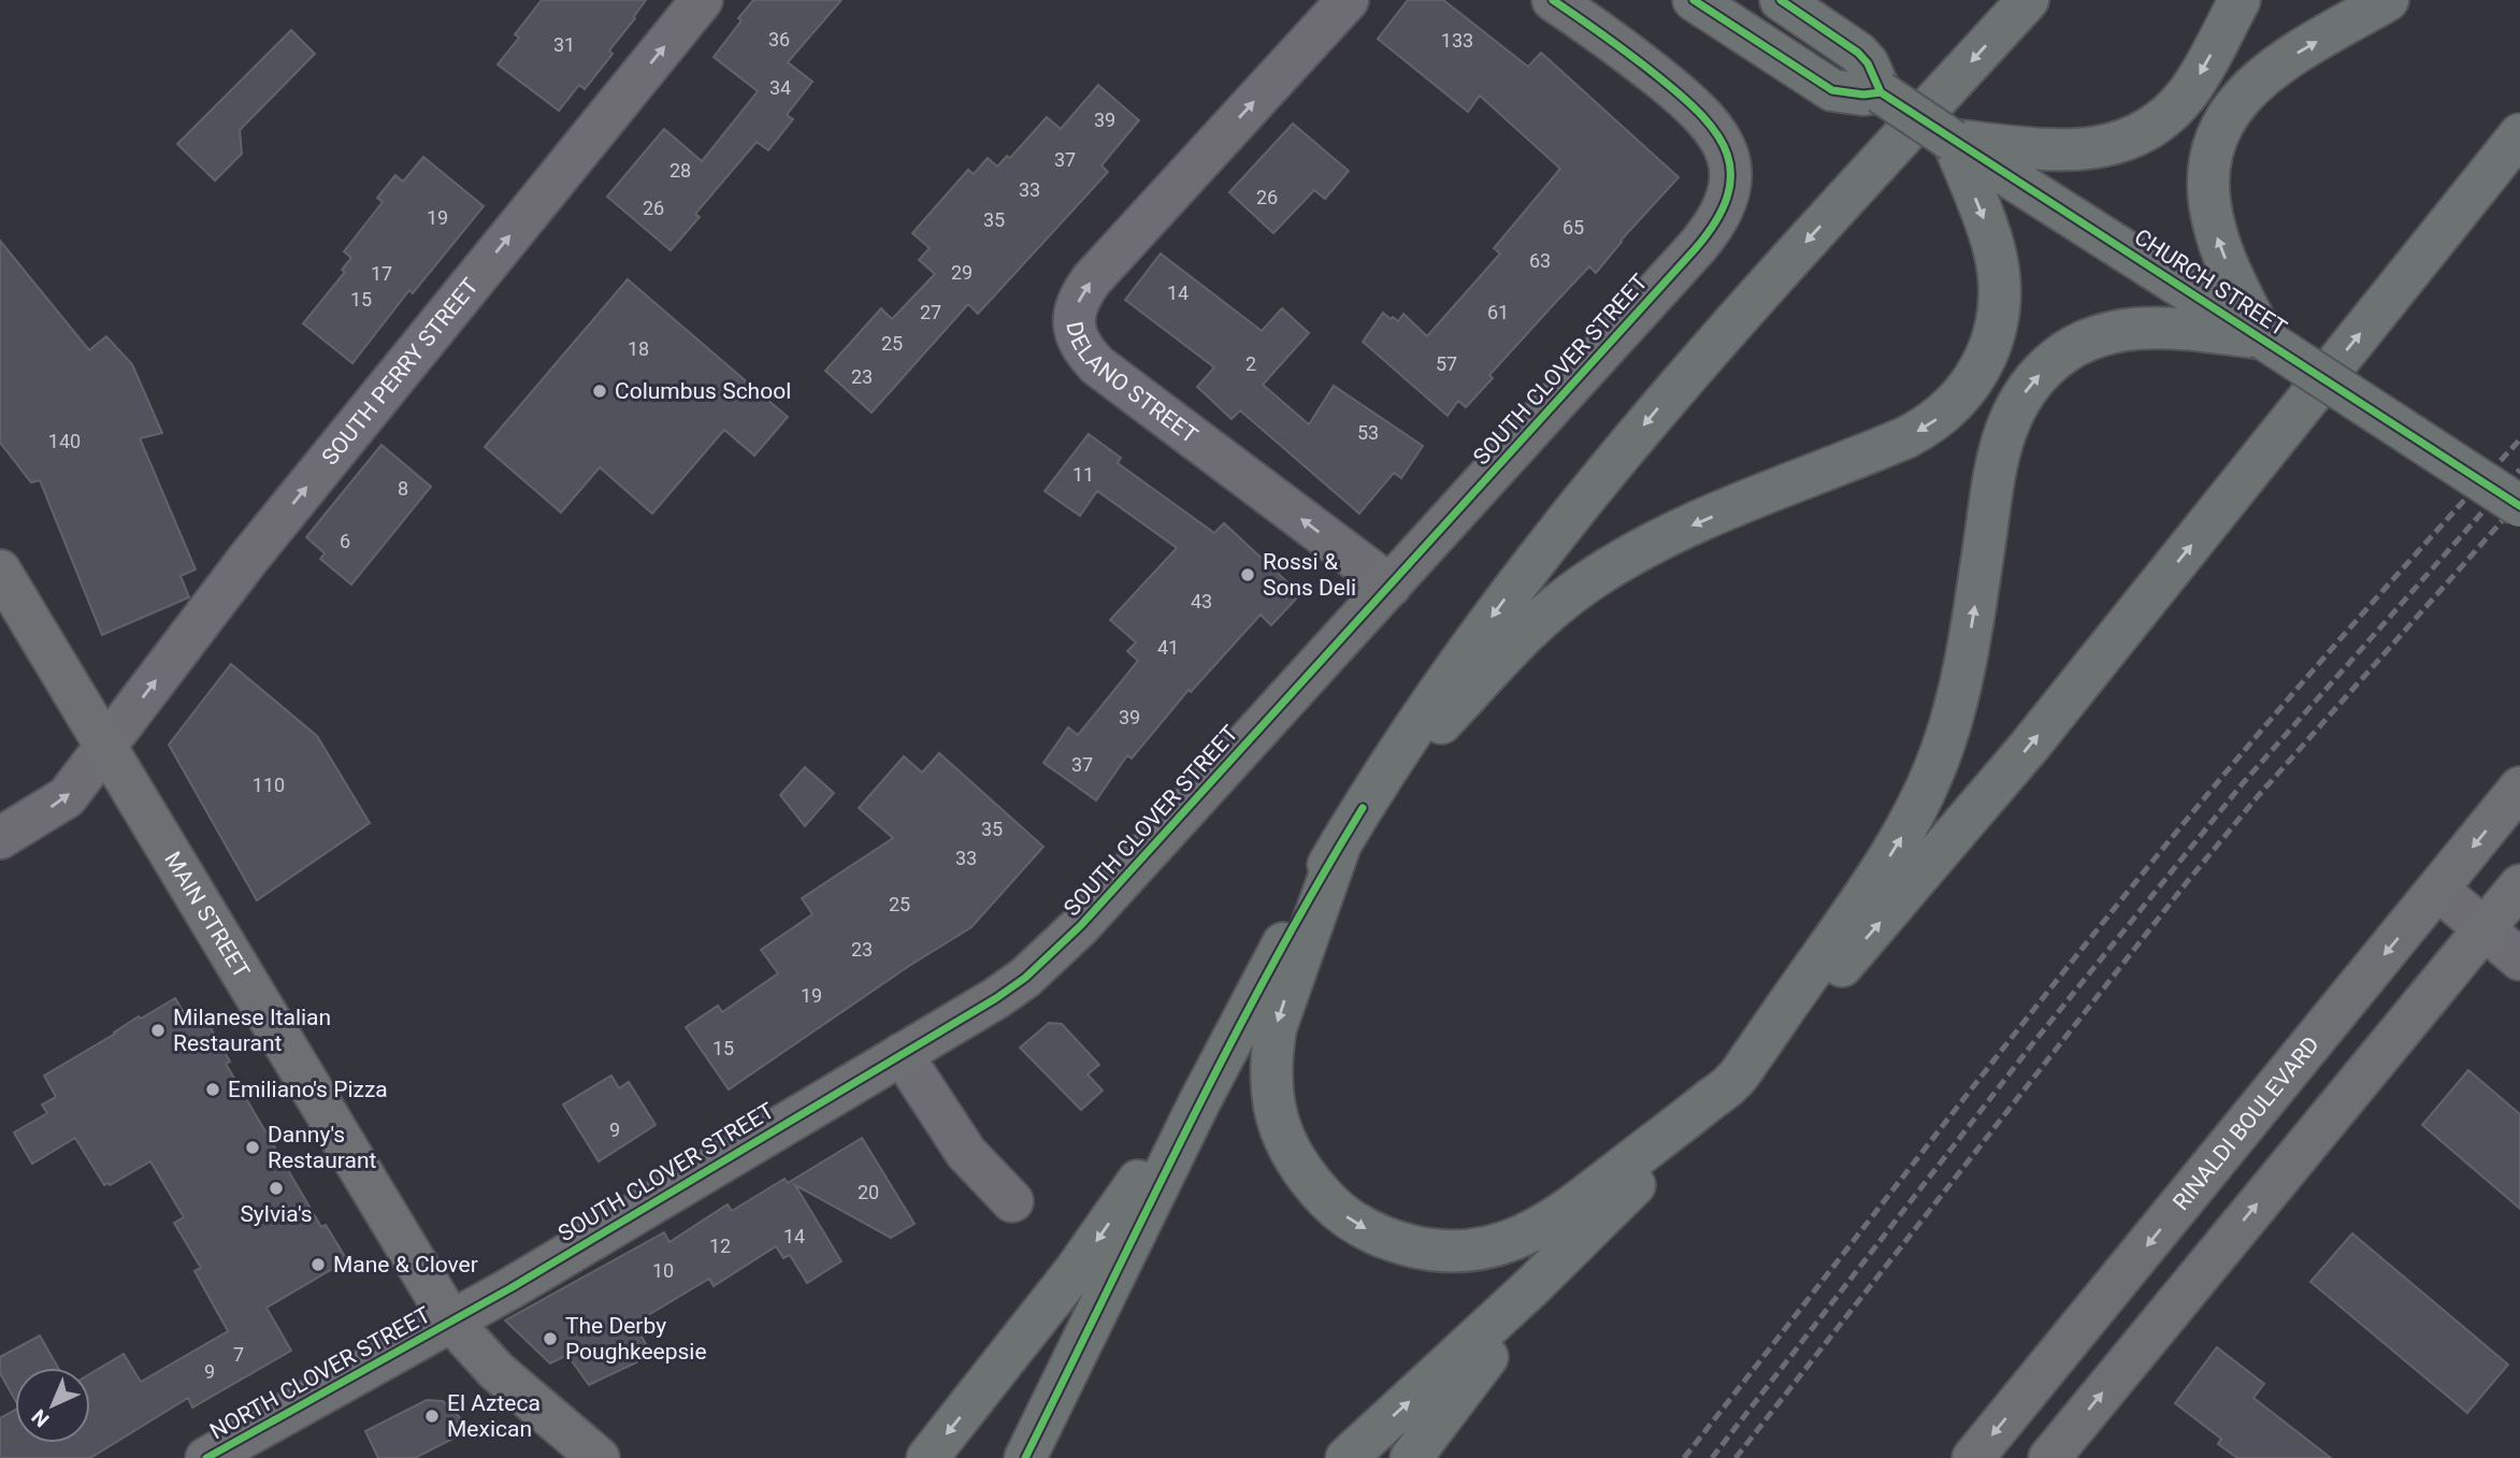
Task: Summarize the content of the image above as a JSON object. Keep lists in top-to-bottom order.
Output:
{
  "streets": {
    "highway": ["CHURCH STREET"],
    "street": [
      "SOUTH CLOVER STREET",
      "SOUTH PERRY STREET",
      "DELANO STREET",
      "MAIN STREET",
      "RINALDI BOULEVARD",
      "NORTH CLOVER STREET"
    ]
  },
  "crossings": [
    ["SOUTH CLOVER STREET", "DELANO STREET"],
    ["SOUTH CLOVER STREET", "MAIN STREET"],
    ["SOUTH CLOVER STREET", "NORTH CLOVER STREET"],
    ["SOUTH PERRY STREET", "MAIN STREET"],
    ["MAIN STREET", "NORTH CLOVER STREET"]
  ],
  "one_way": ["SOUTH PERRY STREET"],
  "places": [
    "Columbus School",
    "Rossi & Sons Deli",
    "Milanese Italian Restaurant",
    "Emiliano's Pizza",
    "Danny's Restaurant",
    "Sylvia's",
    "Mane & Clover",
    "The Derby Poughkeepsie",
    "El Azteca Mexican"
  ],
  "house_numbers": [
    "36",
    "133",
    "31",
    "34",
    "39",
    "37",
    "28",
    "33",
    "26",
    "26",
    "19",
    "35",
    "65",
    "63",
    "29",
    "17",
    "14",
    "15",
    "27",
    "61",
    "25",
    "18",
    "2",
    "57",
    "23",
    "53",
    "140",
    "11",
    "8",
    "6",
    "43",
    "41",
    "39",
    "37",
    "110",
    "35",
    "33",
    "25",
    "23",
    "19",
    "15",
    "9",
    "20",
    "14",
    "12",
    "10",
    "7",
    "9"
  ],
  "north": "bottom left"
}
